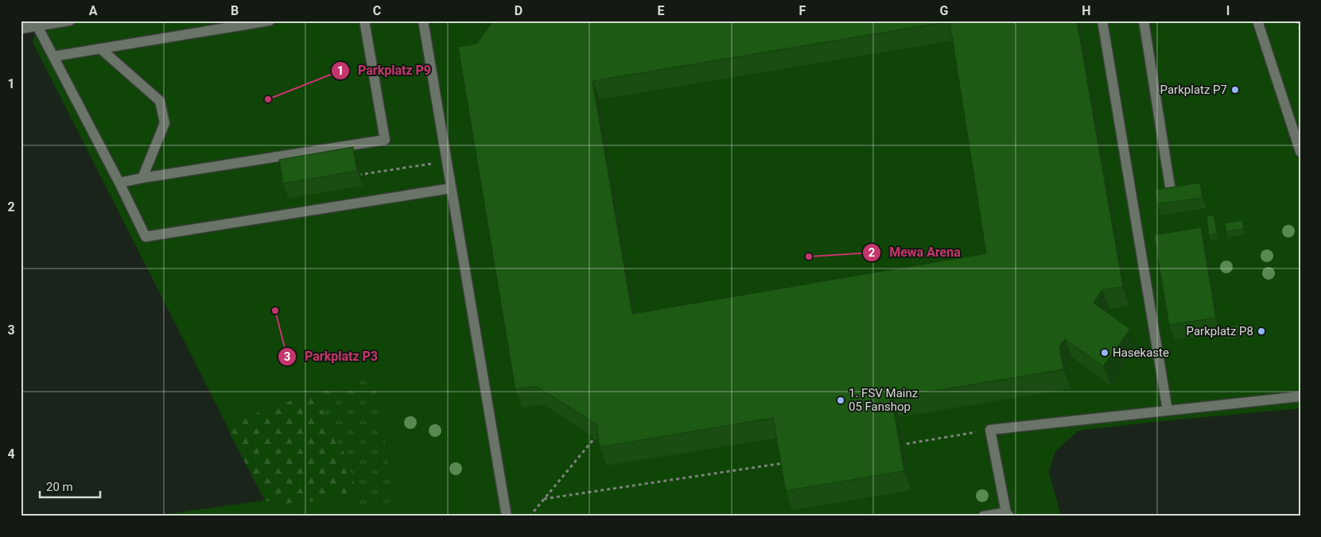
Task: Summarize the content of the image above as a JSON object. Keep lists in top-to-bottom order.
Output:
{
  "places": [
    "Parkplatz P7",
    "Parkplatz P9",
    "Mewa Arena",
    "Parkplatz P3",
    "Parkplatz P8",
    "Hasekaste",
    "1. FSV Mainz 05 Fanshop"
  ],
  "scale_bar": "20 m",
  "grid": {
    "columns": [
      "A",
      "B",
      "C",
      "D",
      "E",
      "F",
      "G",
      "H",
      "I"
    ],
    "rows": [
      "1",
      "2",
      "3",
      "4"
    ]
  }
}
